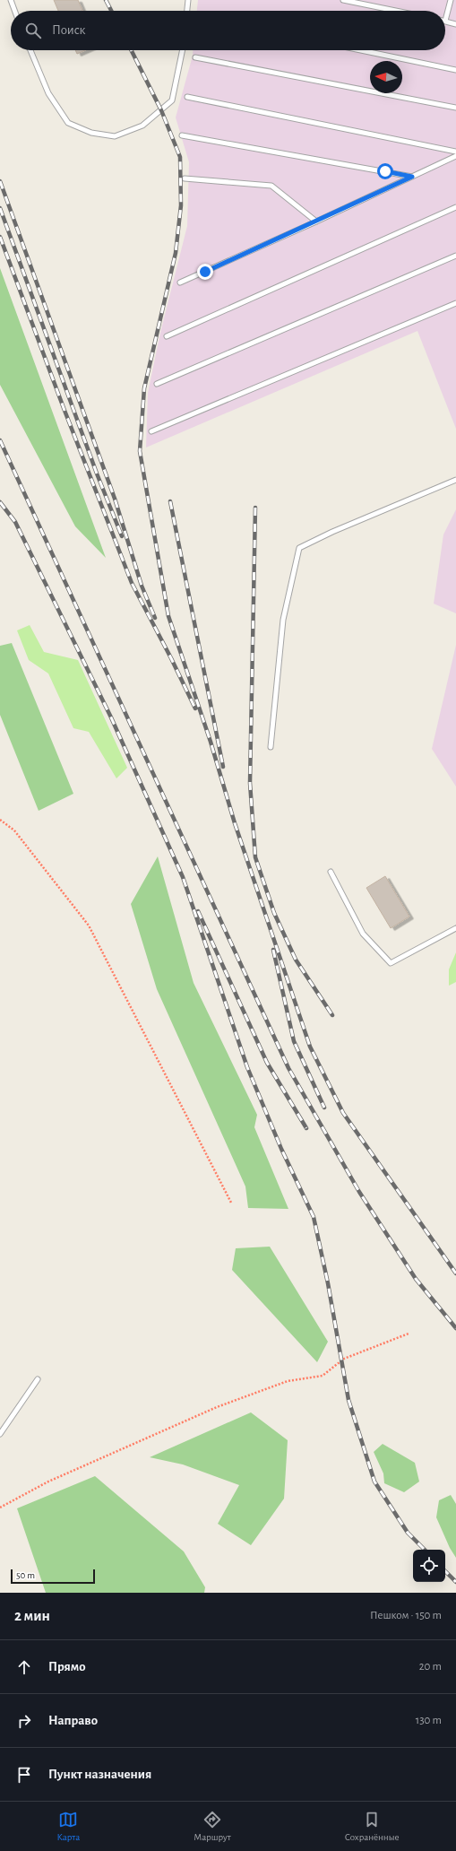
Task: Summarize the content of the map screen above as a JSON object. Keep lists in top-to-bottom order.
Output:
{
  "scale_bar": "50 m",
  "north": "left",
  "page": {
    "search": "Поиск",
    "scale": "50 m",
    "heading": ["2 мин", "Пешком · 150 m"],
    "list": [
      ["Прямо", "20 m"],
      ["Направо", "130 m"],
      "Пункт назначения"
    ],
    "nav": ["Карта", "Маршрут", "Сохранённые"]
  }
}
